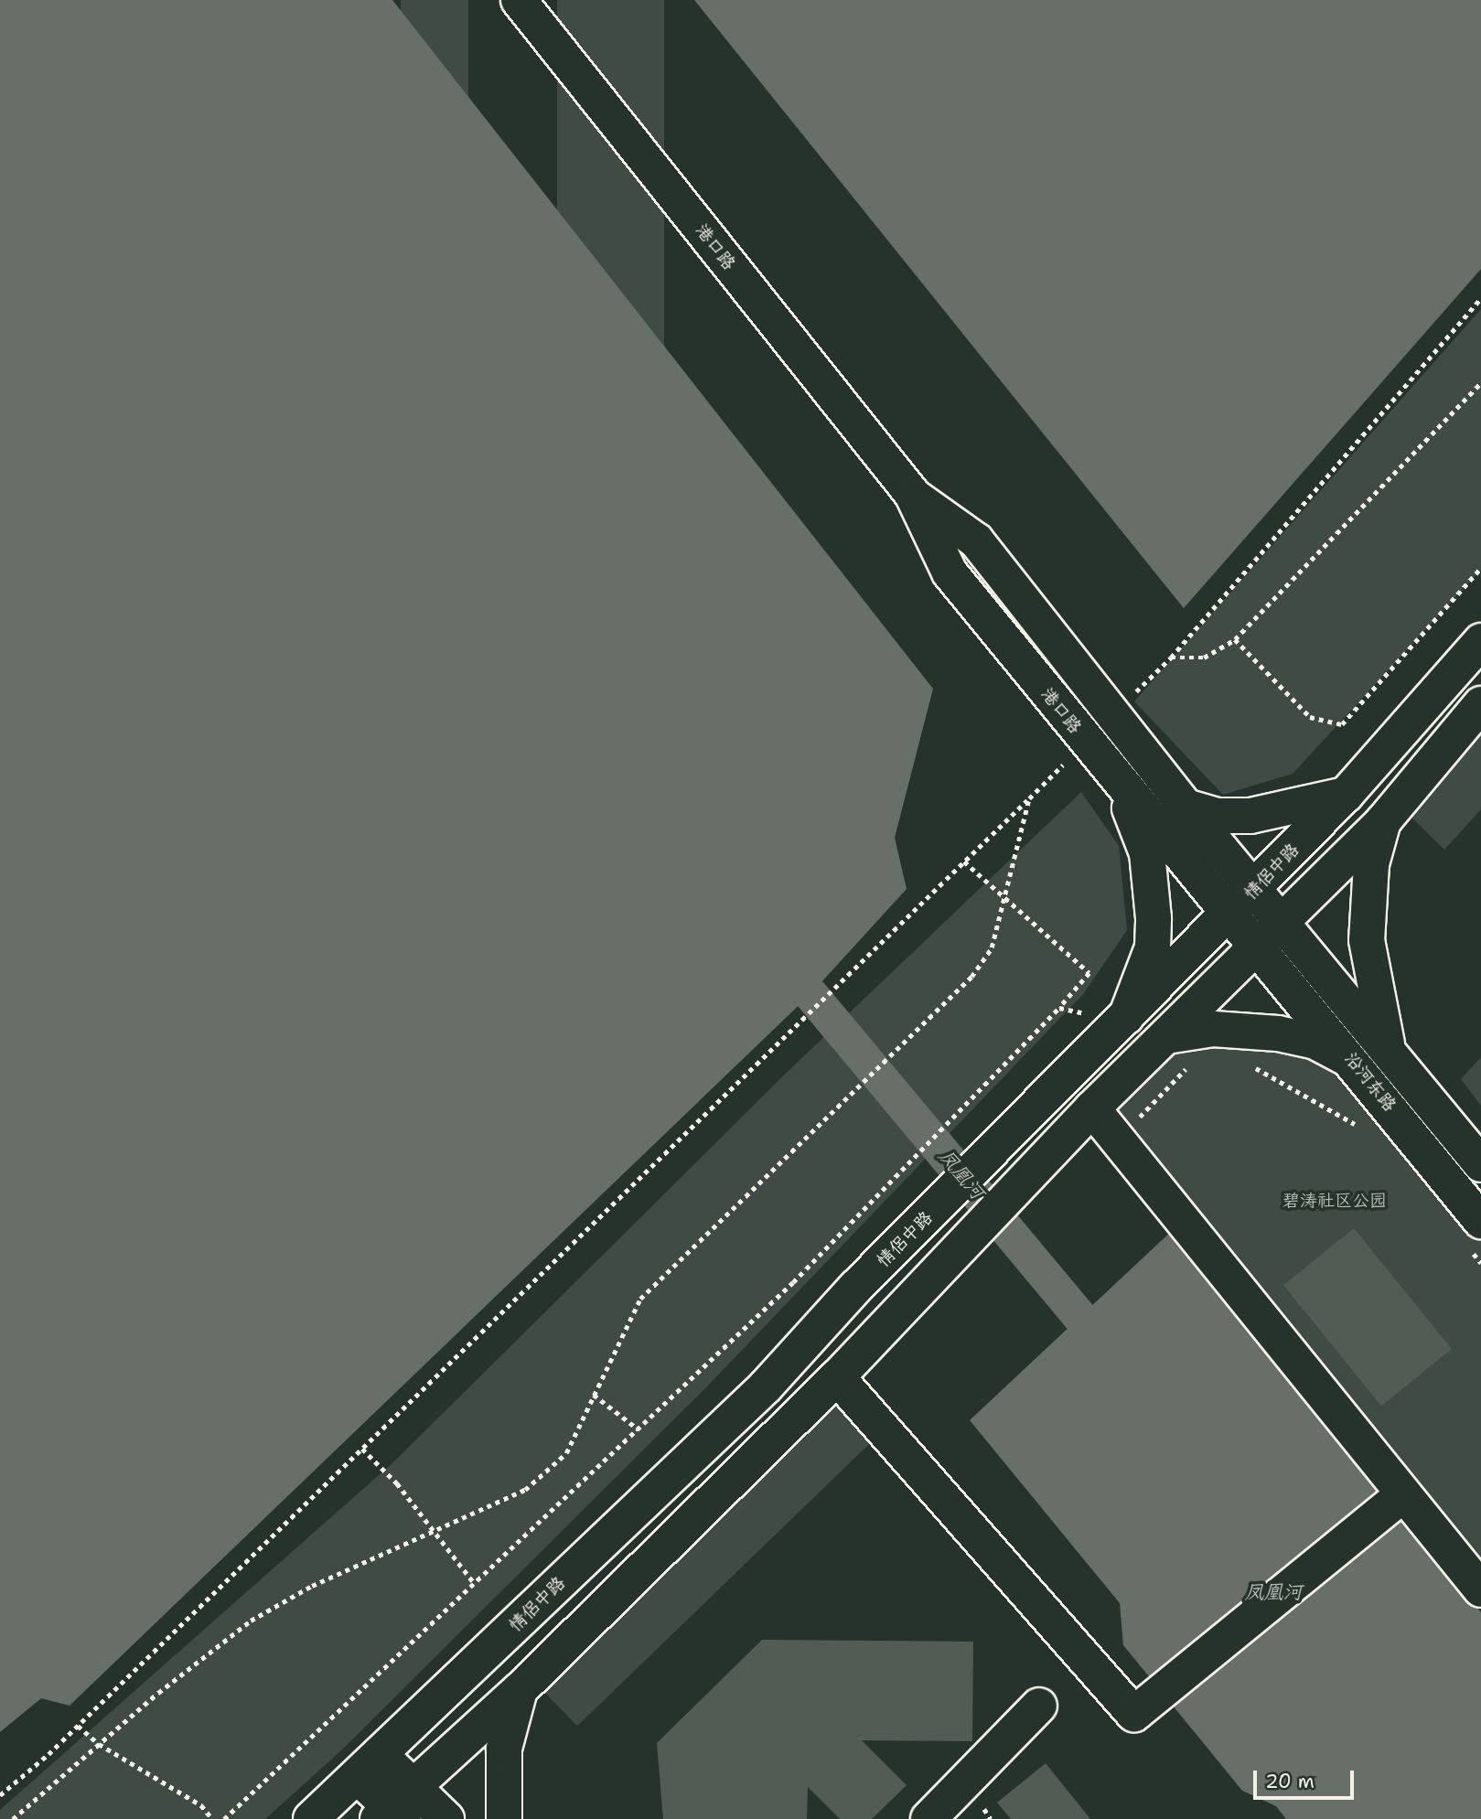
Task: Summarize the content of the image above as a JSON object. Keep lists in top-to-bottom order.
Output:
{
  "streets": {
    "main road": ["港口路", "情侶中路", "沿河东路"]
  },
  "crossings": [
    ["港口路", "情侶中路"],
    ["港口路", "沿河东路"],
    ["情侶中路", "沿河东路"]
  ],
  "water": ["凤凰河"],
  "parks": ["碧涛社区公园"],
  "scale_bar": "20 m"
}
